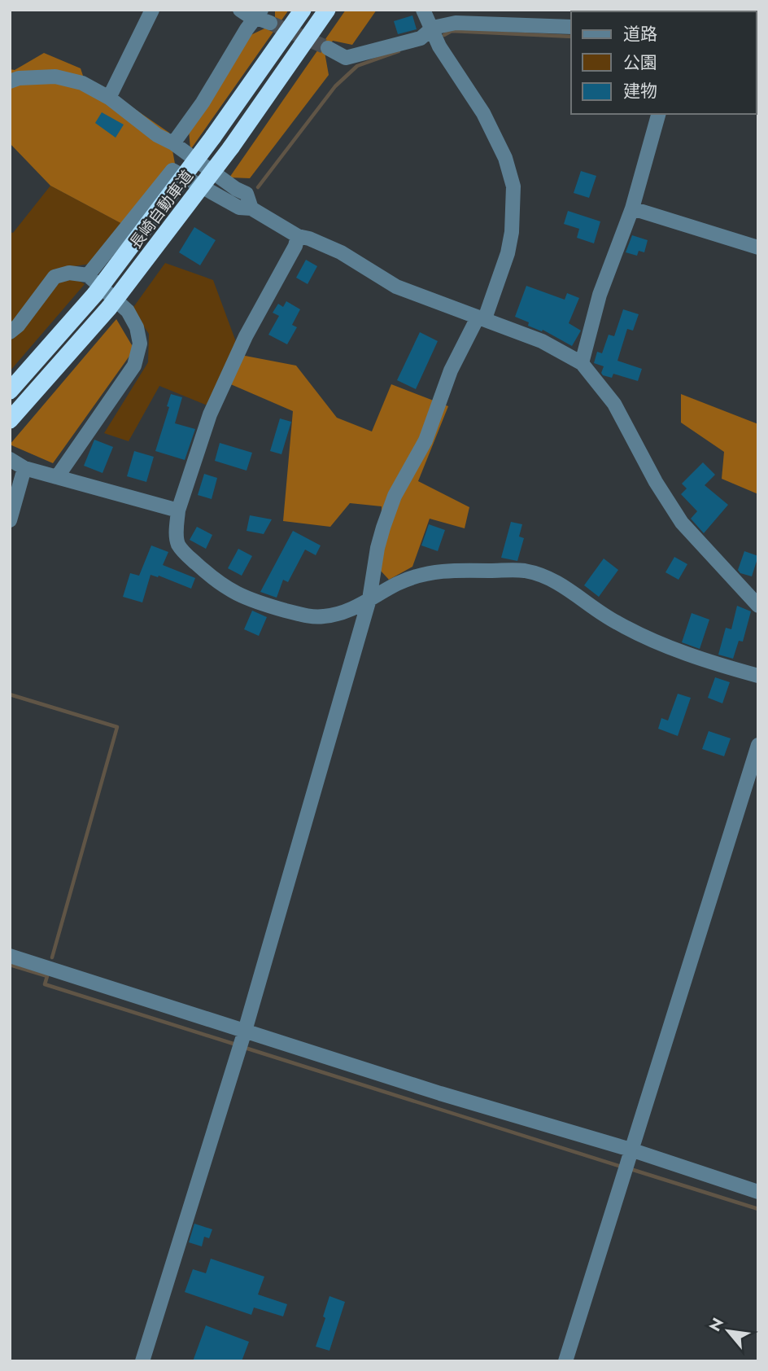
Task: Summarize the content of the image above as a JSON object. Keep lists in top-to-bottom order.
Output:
{
  "streets": {
    "highway": ["長崎自動車道"]
  },
  "legend": ["道路", "公園", "建物"],
  "north": "top left"
}
